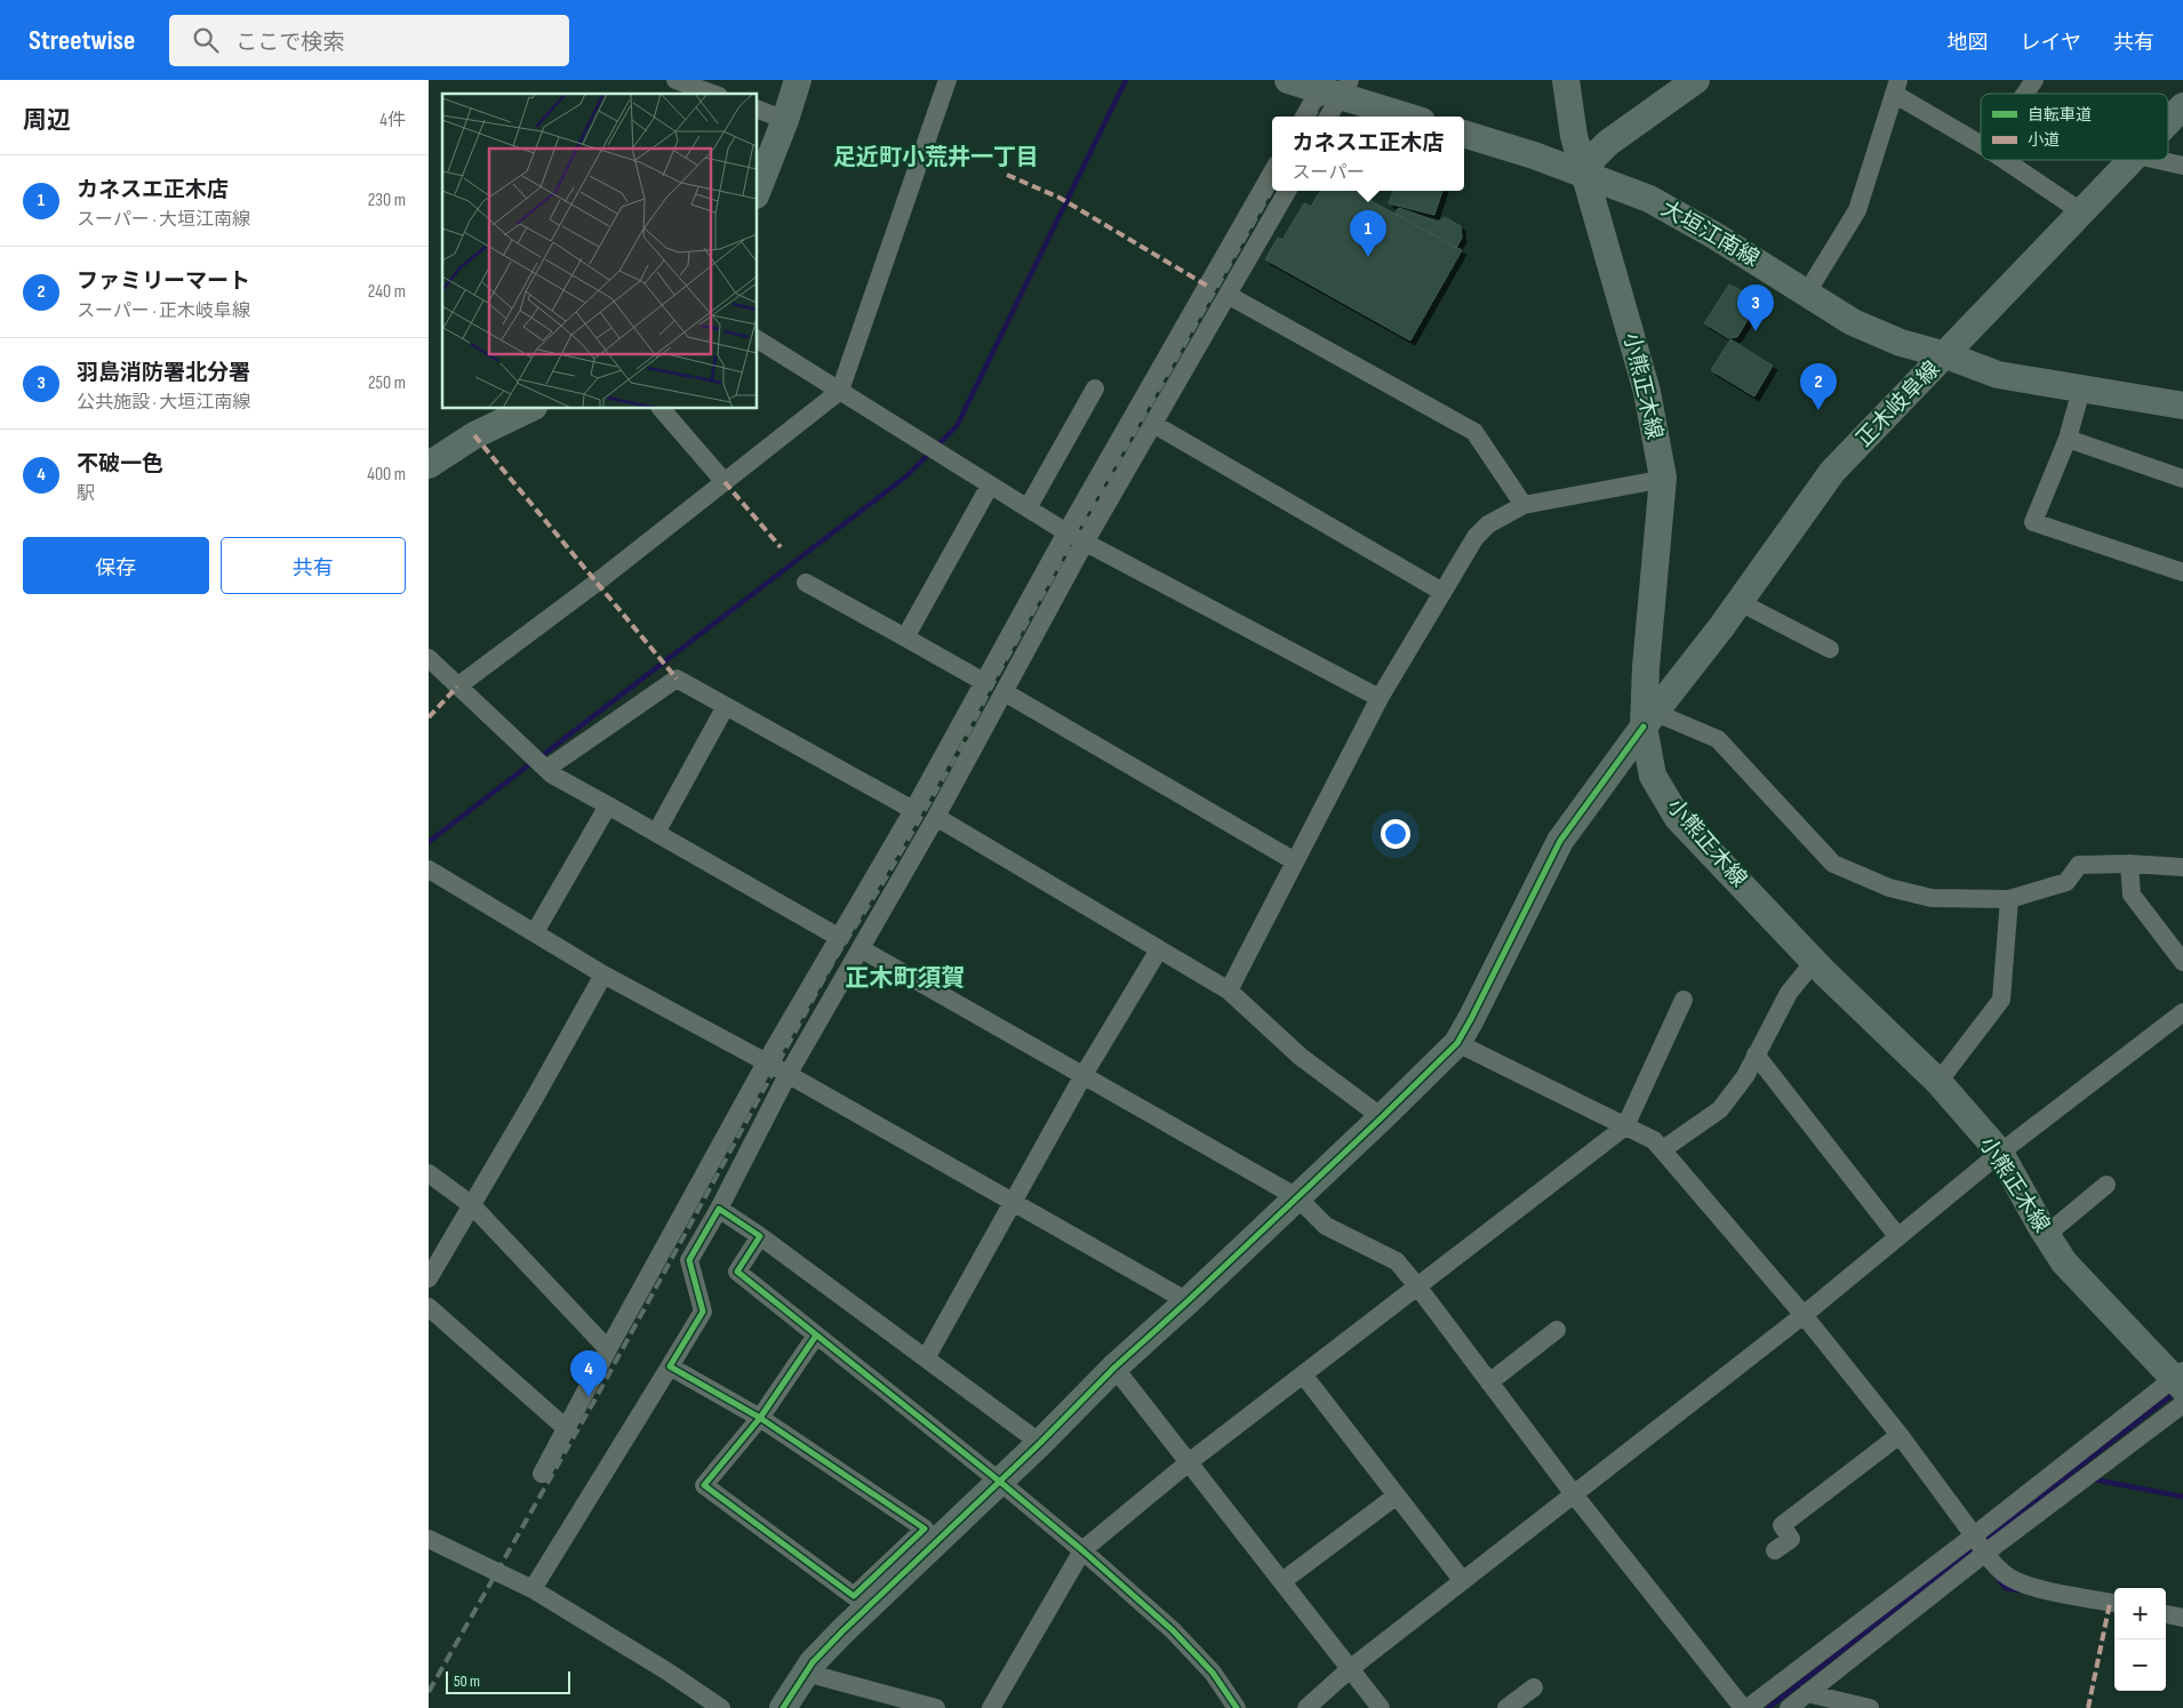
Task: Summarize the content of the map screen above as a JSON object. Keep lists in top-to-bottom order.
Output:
{
  "streets": {
    "main road": ["大垣江南線", "小熊正木線", "正木岐阜線"]
  },
  "crossings": [
    ["大垣江南線", "小熊正木線"],
    ["大垣江南線", "正木岐阜線"],
    ["小熊正木線", "正木岐阜線"]
  ],
  "districts": ["足近町小荒井一丁目", "正木町須賀"],
  "legend": ["自転車道", "小道"],
  "scale_bar": "50 m",
  "page": {
    "header": "Streetwise",
    "search": "ここで検索",
    "nav": ["地図", "レイヤ", "共有"],
    "heading": ["周辺", "4件"],
    "popup": ["カネスエ正木店", "スーパー"],
    "list": [
      {
        "mark": "1",
        "name": "カネスエ正木店",
        "note": "スーパー · 大垣江南線",
        "value": "230 m"
      },
      {
        "mark": "2",
        "name": "ファミリーマート",
        "note": "スーパー · 正木岐阜線",
        "value": "240 m"
      },
      {
        "mark": "3",
        "name": "羽島消防署北分署",
        "note": "公共施設 · 大垣江南線",
        "value": "250 m"
      },
      {
        "mark": "4",
        "name": "不破一色",
        "note": "駅",
        "value": "400 m"
      }
    ],
    "pins": [
      "1",
      "3",
      "2",
      "4"
    ],
    "buttons": ["保存", "共有"],
    "map_buttons": ["+", "−"],
    "scale": "50 m"
  }
}
